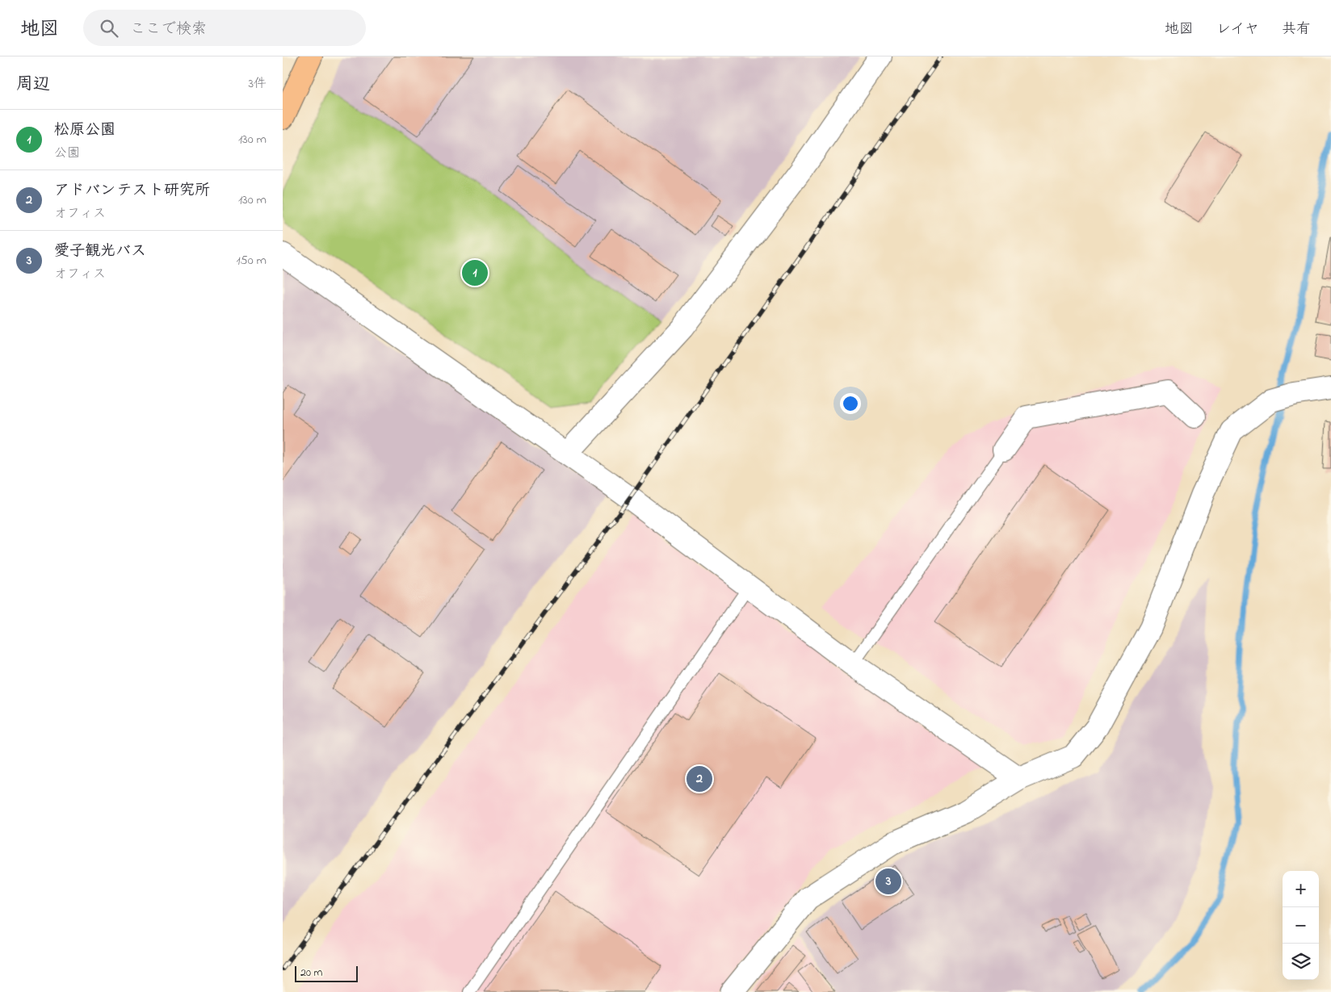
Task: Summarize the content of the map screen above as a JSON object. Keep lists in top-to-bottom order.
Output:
{
  "scale_bar": "20 m",
  "page": {
    "header": "地図",
    "search": "ここで検索",
    "nav": ["地図", "レイヤ", "共有"],
    "heading": ["周辺", "3件"],
    "list": [
      {
        "mark": "1",
        "name": "松原公園",
        "note": "公園",
        "value": "130 m"
      },
      {
        "mark": "2",
        "name": "アドバンテスト研究所",
        "note": "オフィス",
        "value": "130 m"
      },
      {
        "mark": "3",
        "name": "愛子観光バス",
        "note": "オフィス",
        "value": "150 m"
      }
    ],
    "pins": ["1", "2", "3"],
    "map_buttons": ["+", "−"],
    "scale": "20 m"
  }
}
